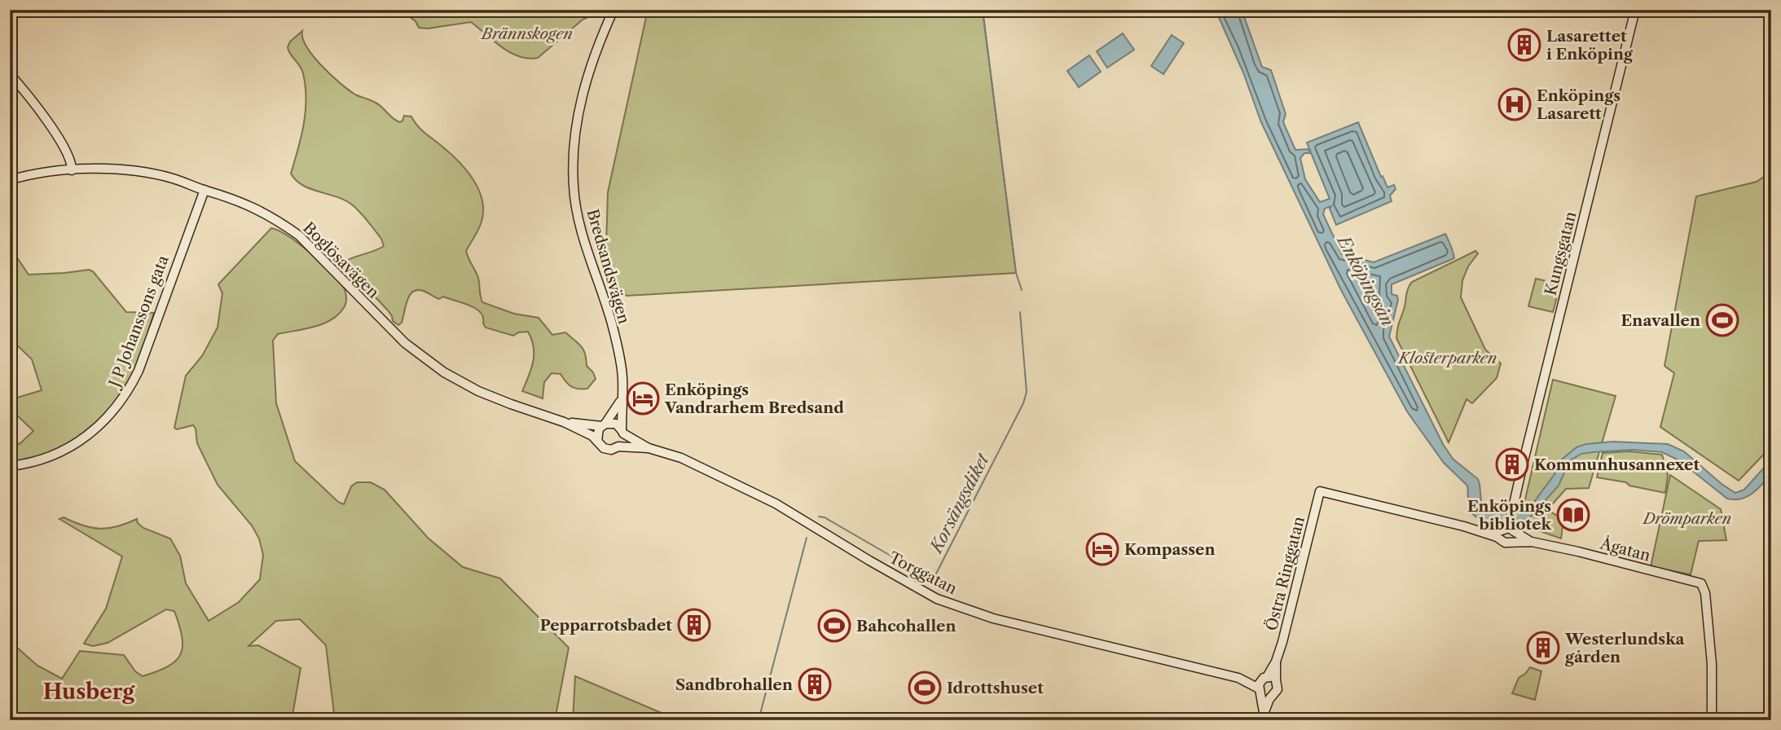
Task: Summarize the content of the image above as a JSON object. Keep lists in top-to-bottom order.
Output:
{
  "streets": {
    "street": [
      "Kungsgatan",
      "Boglösavägen",
      "Bredsandsvägen",
      "J P Johanssons gata",
      "Ågatan",
      "Torggatan",
      "Östra Ringgatan"
    ]
  },
  "crossings": [
    ["Kungsgatan", "Ågatan"],
    ["Boglösavägen", "Bredsandsvägen"],
    ["Boglösavägen", "J P Johanssons gata"],
    ["Boglösavägen", "Torggatan"],
    ["Bredsandsvägen", "Torggatan"],
    ["Ågatan", "Östra Ringgatan"],
    ["Torggatan", "Östra Ringgatan"]
  ],
  "districts": ["Husberg"],
  "water": ["Enköpingsån", "Korsängsdiket"],
  "parks": ["Brännskogen", "Klosterparken", "Drömparken"],
  "places": {
    "building": [
      "Lasarettet i Enköping",
      "Kommunhusannexet",
      "Pepparrotsbadet",
      "Westerlundska gården",
      "Sandbrohallen"
    ],
    "hospital": ["Enköpings Lasarett"],
    "sports": ["Enavallen", "Bahcohallen", "Idrottshuset"],
    "hotel": ["Enköpings Vandrarhem Bredsand", "Kompassen"],
    "library": ["Enköpings bibliotek"]
  }
}
